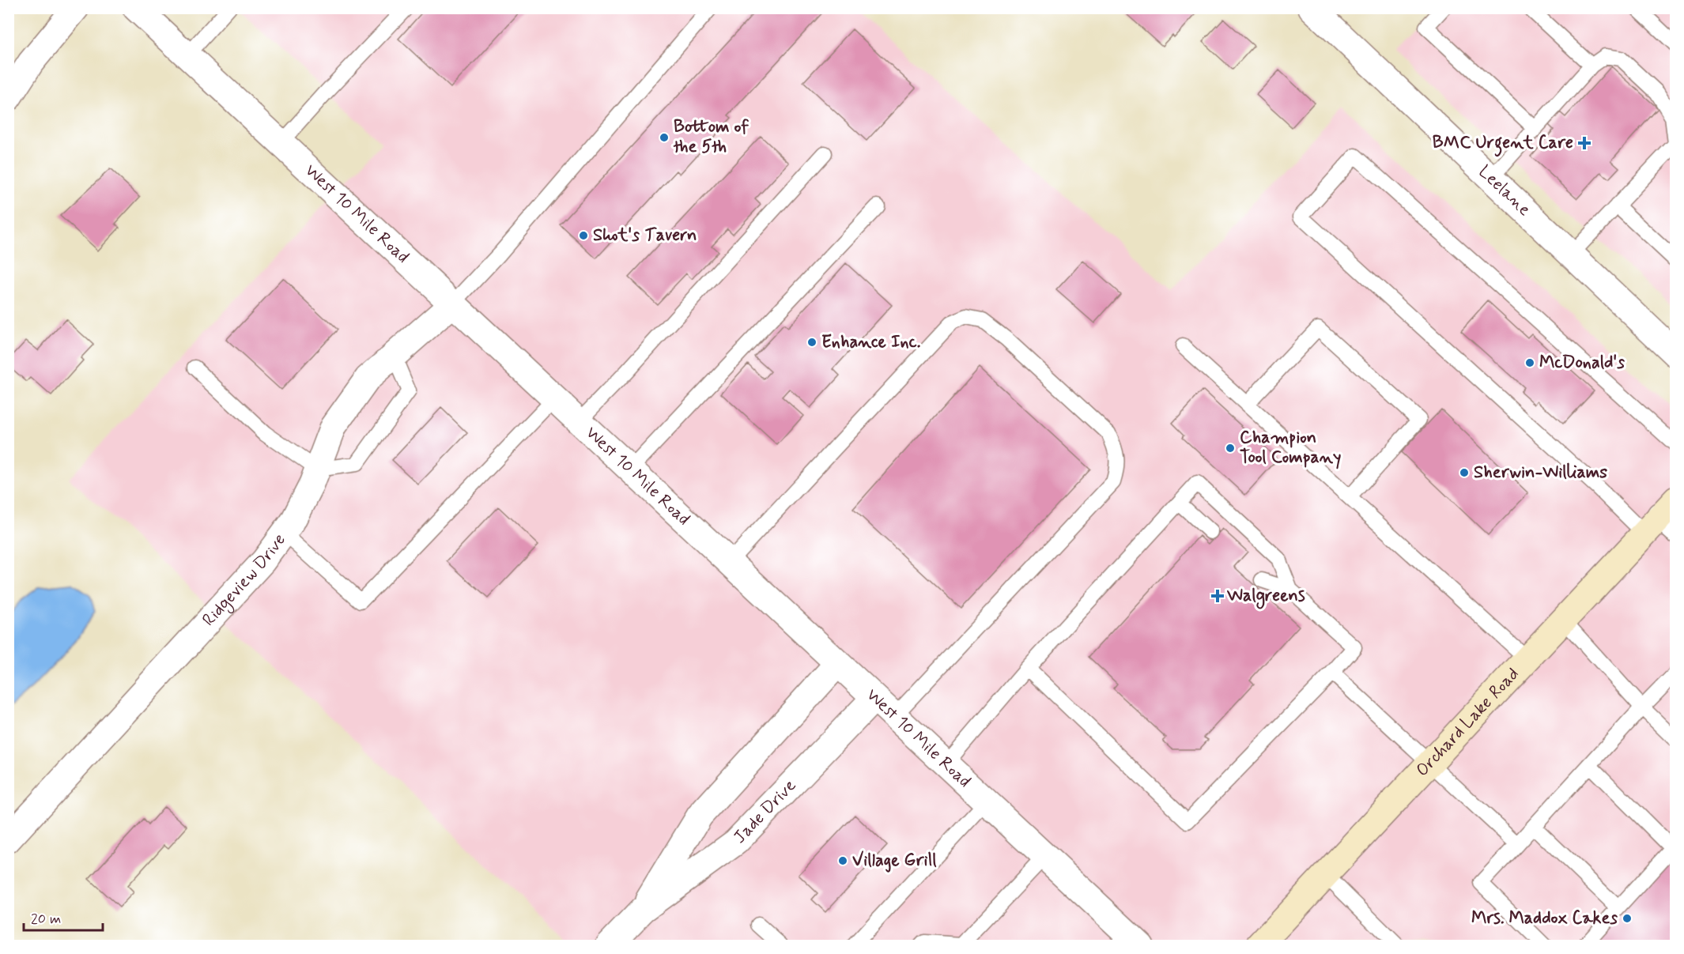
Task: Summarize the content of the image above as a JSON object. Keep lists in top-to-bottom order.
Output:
{
  "streets": {
    "main road": ["Orchard Lake Road"],
    "street": [
      "Leelane",
      "West 10 Mile Road",
      "Ridgeview Drive",
      "Jade Drive"
    ]
  },
  "crossings": [
    ["West 10 Mile Road", "Ridgeview Drive"],
    ["West 10 Mile Road", "Jade Drive"]
  ],
  "places": {
    "other": [
      "Bottom of the 5th",
      "Shot's Tavern",
      "Enhance Inc.",
      "McDonald's",
      "Champion Tool Company",
      "Sherwin-Williams",
      "Village Grill",
      "Mrs. Maddox Cakes"
    ],
    "health": ["BMC Urgent Care", "Walgreens"]
  },
  "scale_bar": "20 m"
}
